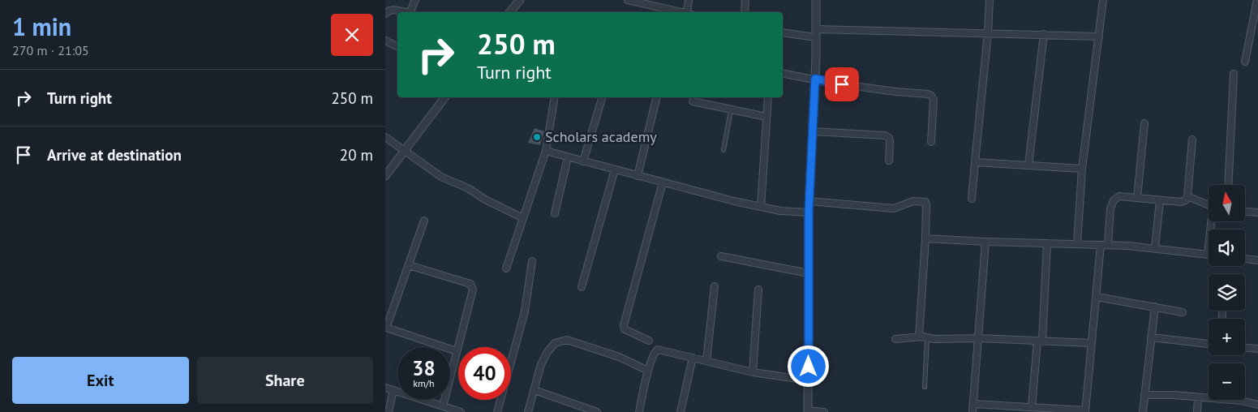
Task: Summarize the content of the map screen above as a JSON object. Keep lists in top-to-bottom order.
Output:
{
  "places": ["Scholars academy"],
  "north": "top",
  "page": {
    "heading": ["1 min", "270 m · 21:05"],
    "turn": ["250 m", "Turn right"],
    "list": [
      {
        "name": "Turn right",
        "value": "250 m"
      },
      {
        "name": "Arrive at destination",
        "value": "20 m"
      }
    ],
    "map_buttons": ["+", "−"],
    "speed": "38 km/h",
    "limit": "40",
    "buttons": ["Exit", "Share"]
  }
}
